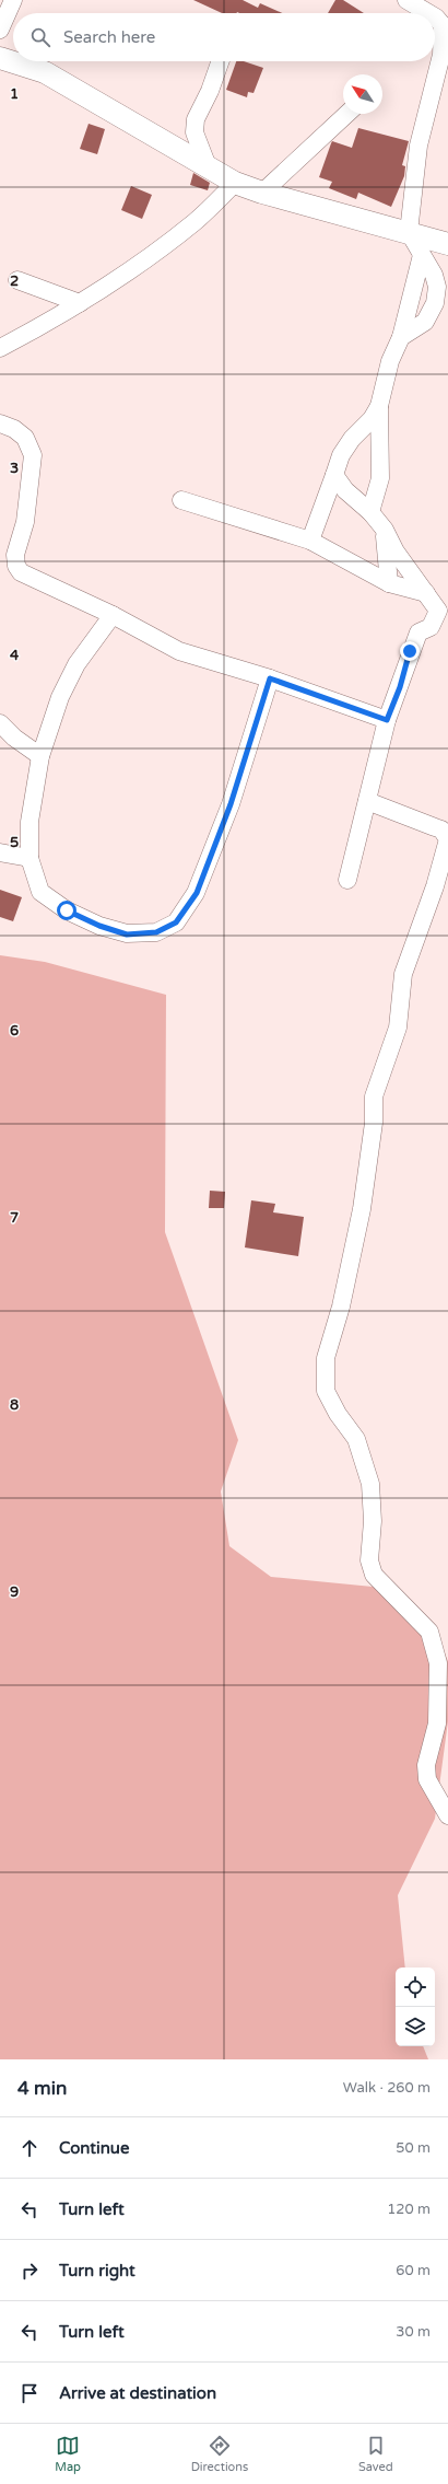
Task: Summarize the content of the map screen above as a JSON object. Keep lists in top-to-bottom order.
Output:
{
  "north": "top left",
  "page": {
    "search": "Search here",
    "heading": ["4 min", "Walk · 260 m"],
    "list": [
      ["Continue", "50 m"],
      ["Turn left", "120 m"],
      ["Turn right", "60 m"],
      ["Turn left", "30 m"],
      "Arrive at destination"
    ],
    "nav": ["Map", "Directions", "Saved"]
  },
  "grid": {
    "rows": [
      "1",
      "2",
      "3",
      "4",
      "5",
      "6",
      "7",
      "8",
      "9"
    ]
  }
}
